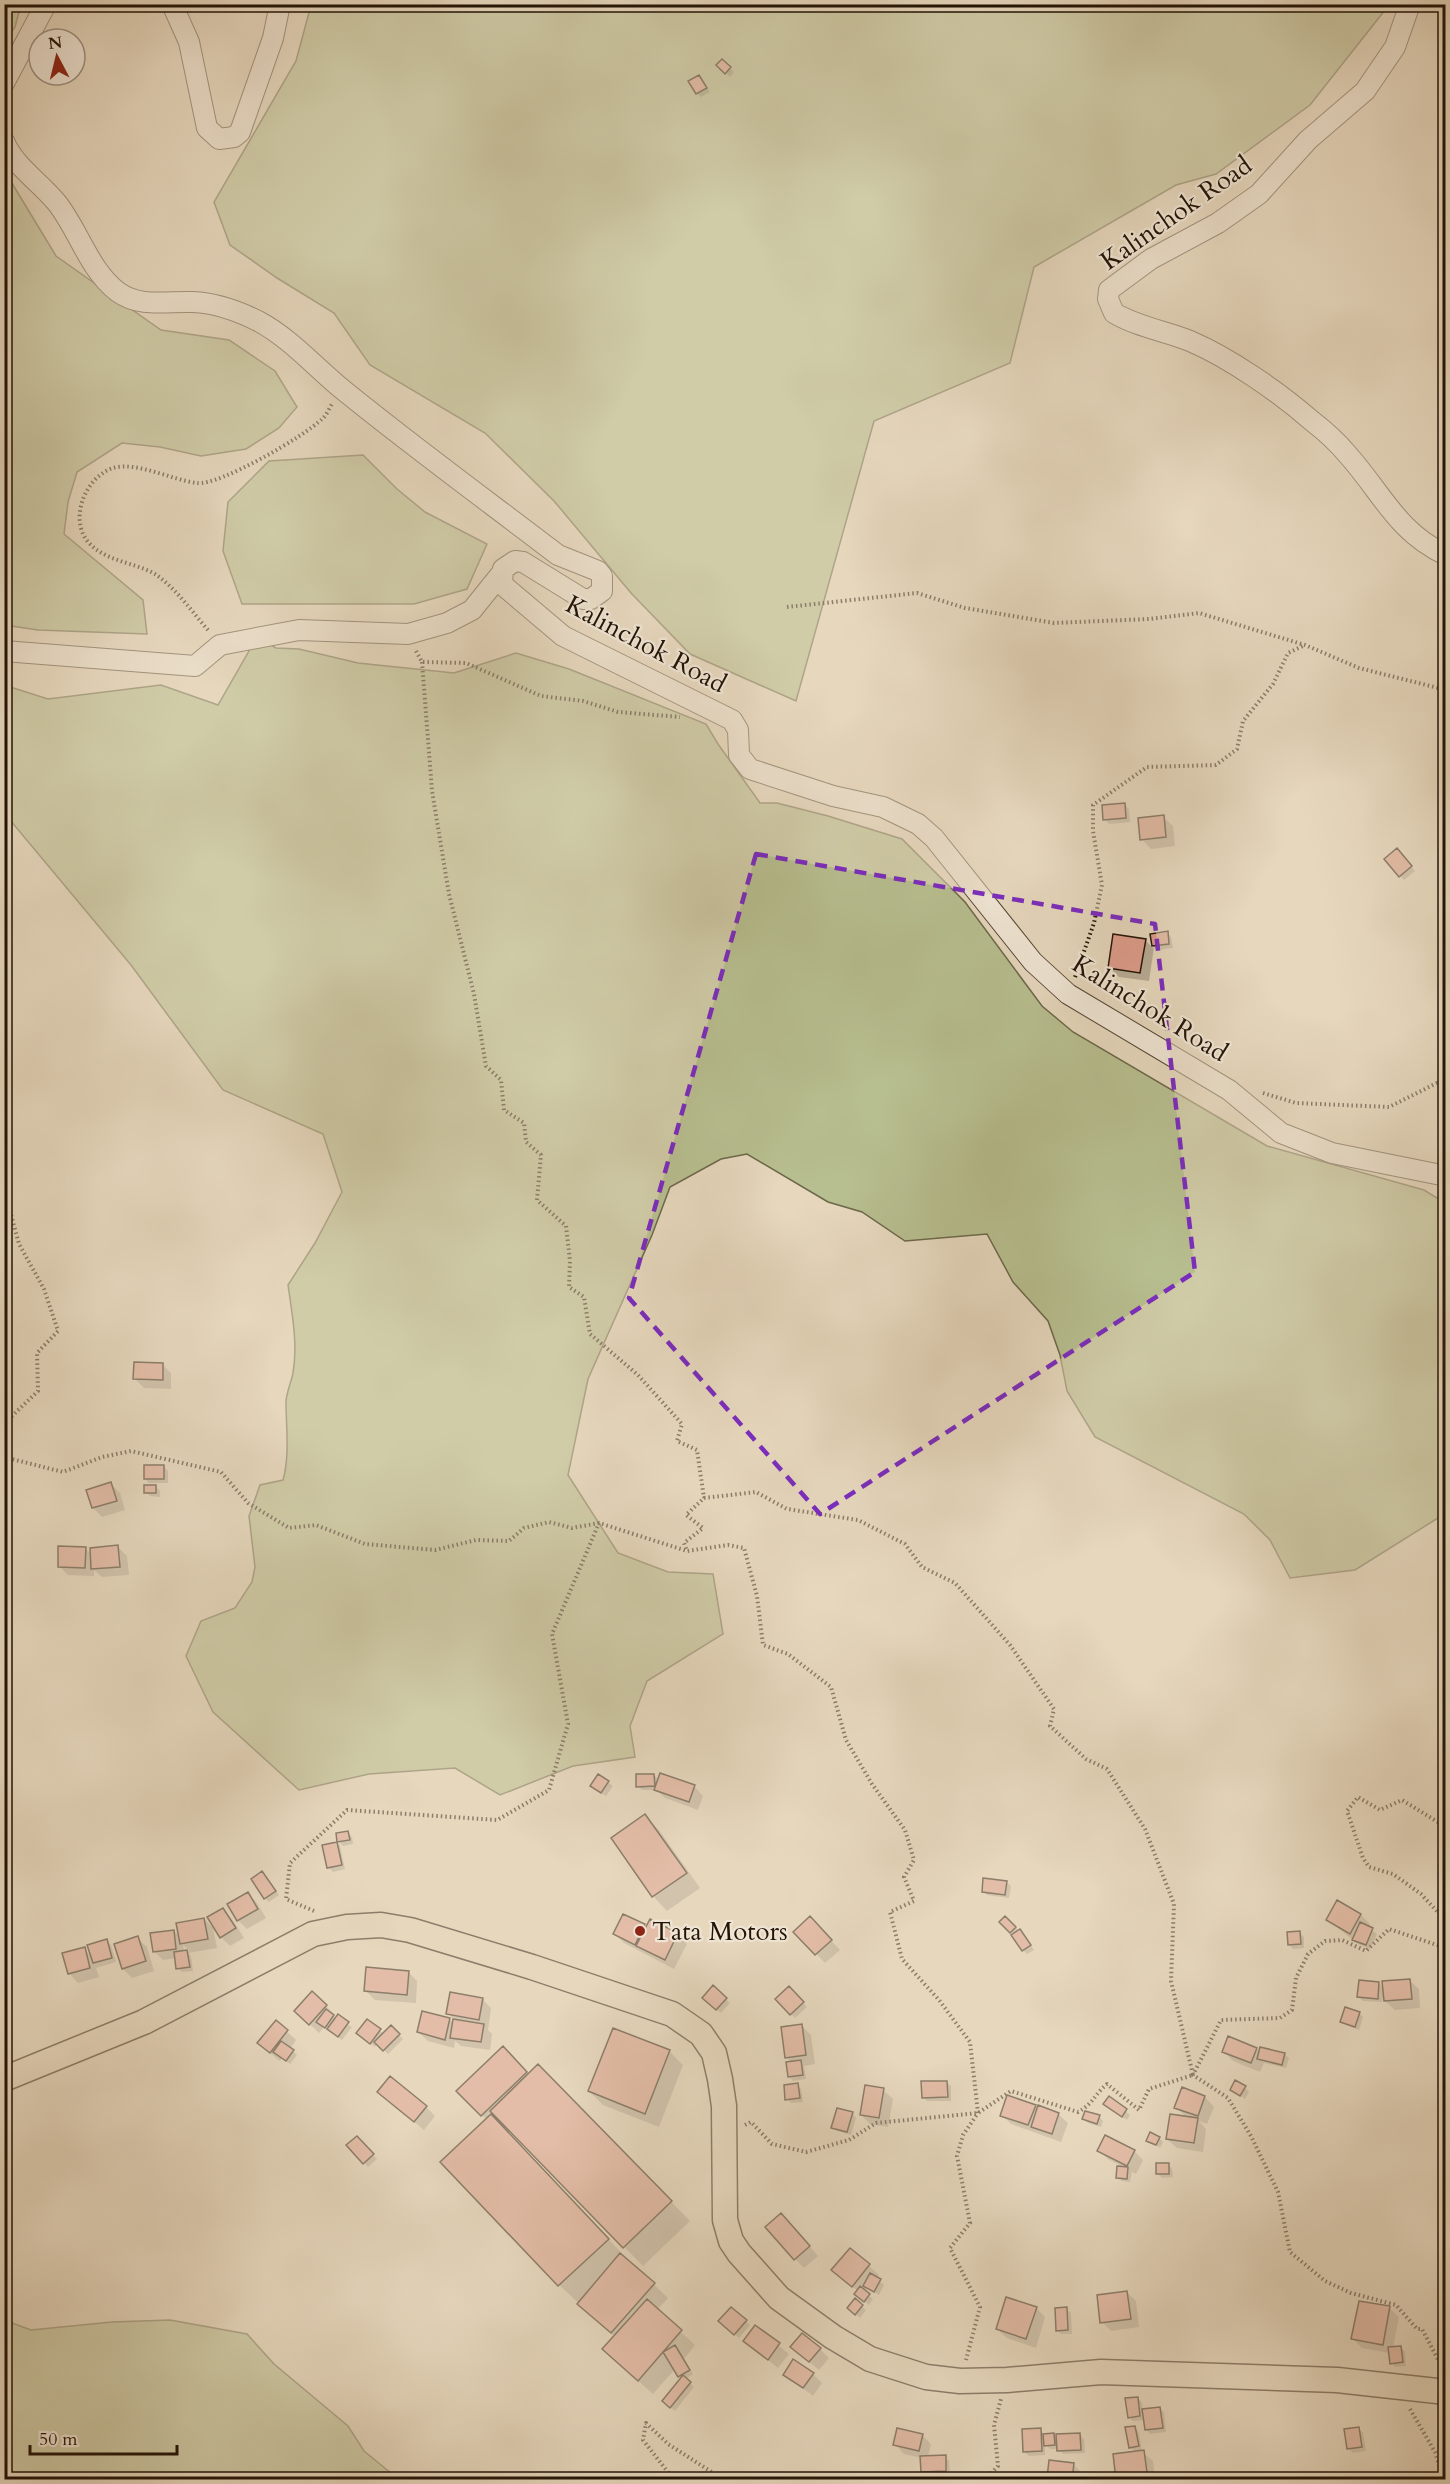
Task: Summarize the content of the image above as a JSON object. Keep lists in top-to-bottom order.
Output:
{
  "streets": {
    "street": ["Kalinchok Road"]
  },
  "places": ["Tata Motors"],
  "scale_bar": "50 m",
  "north": "top"
}
